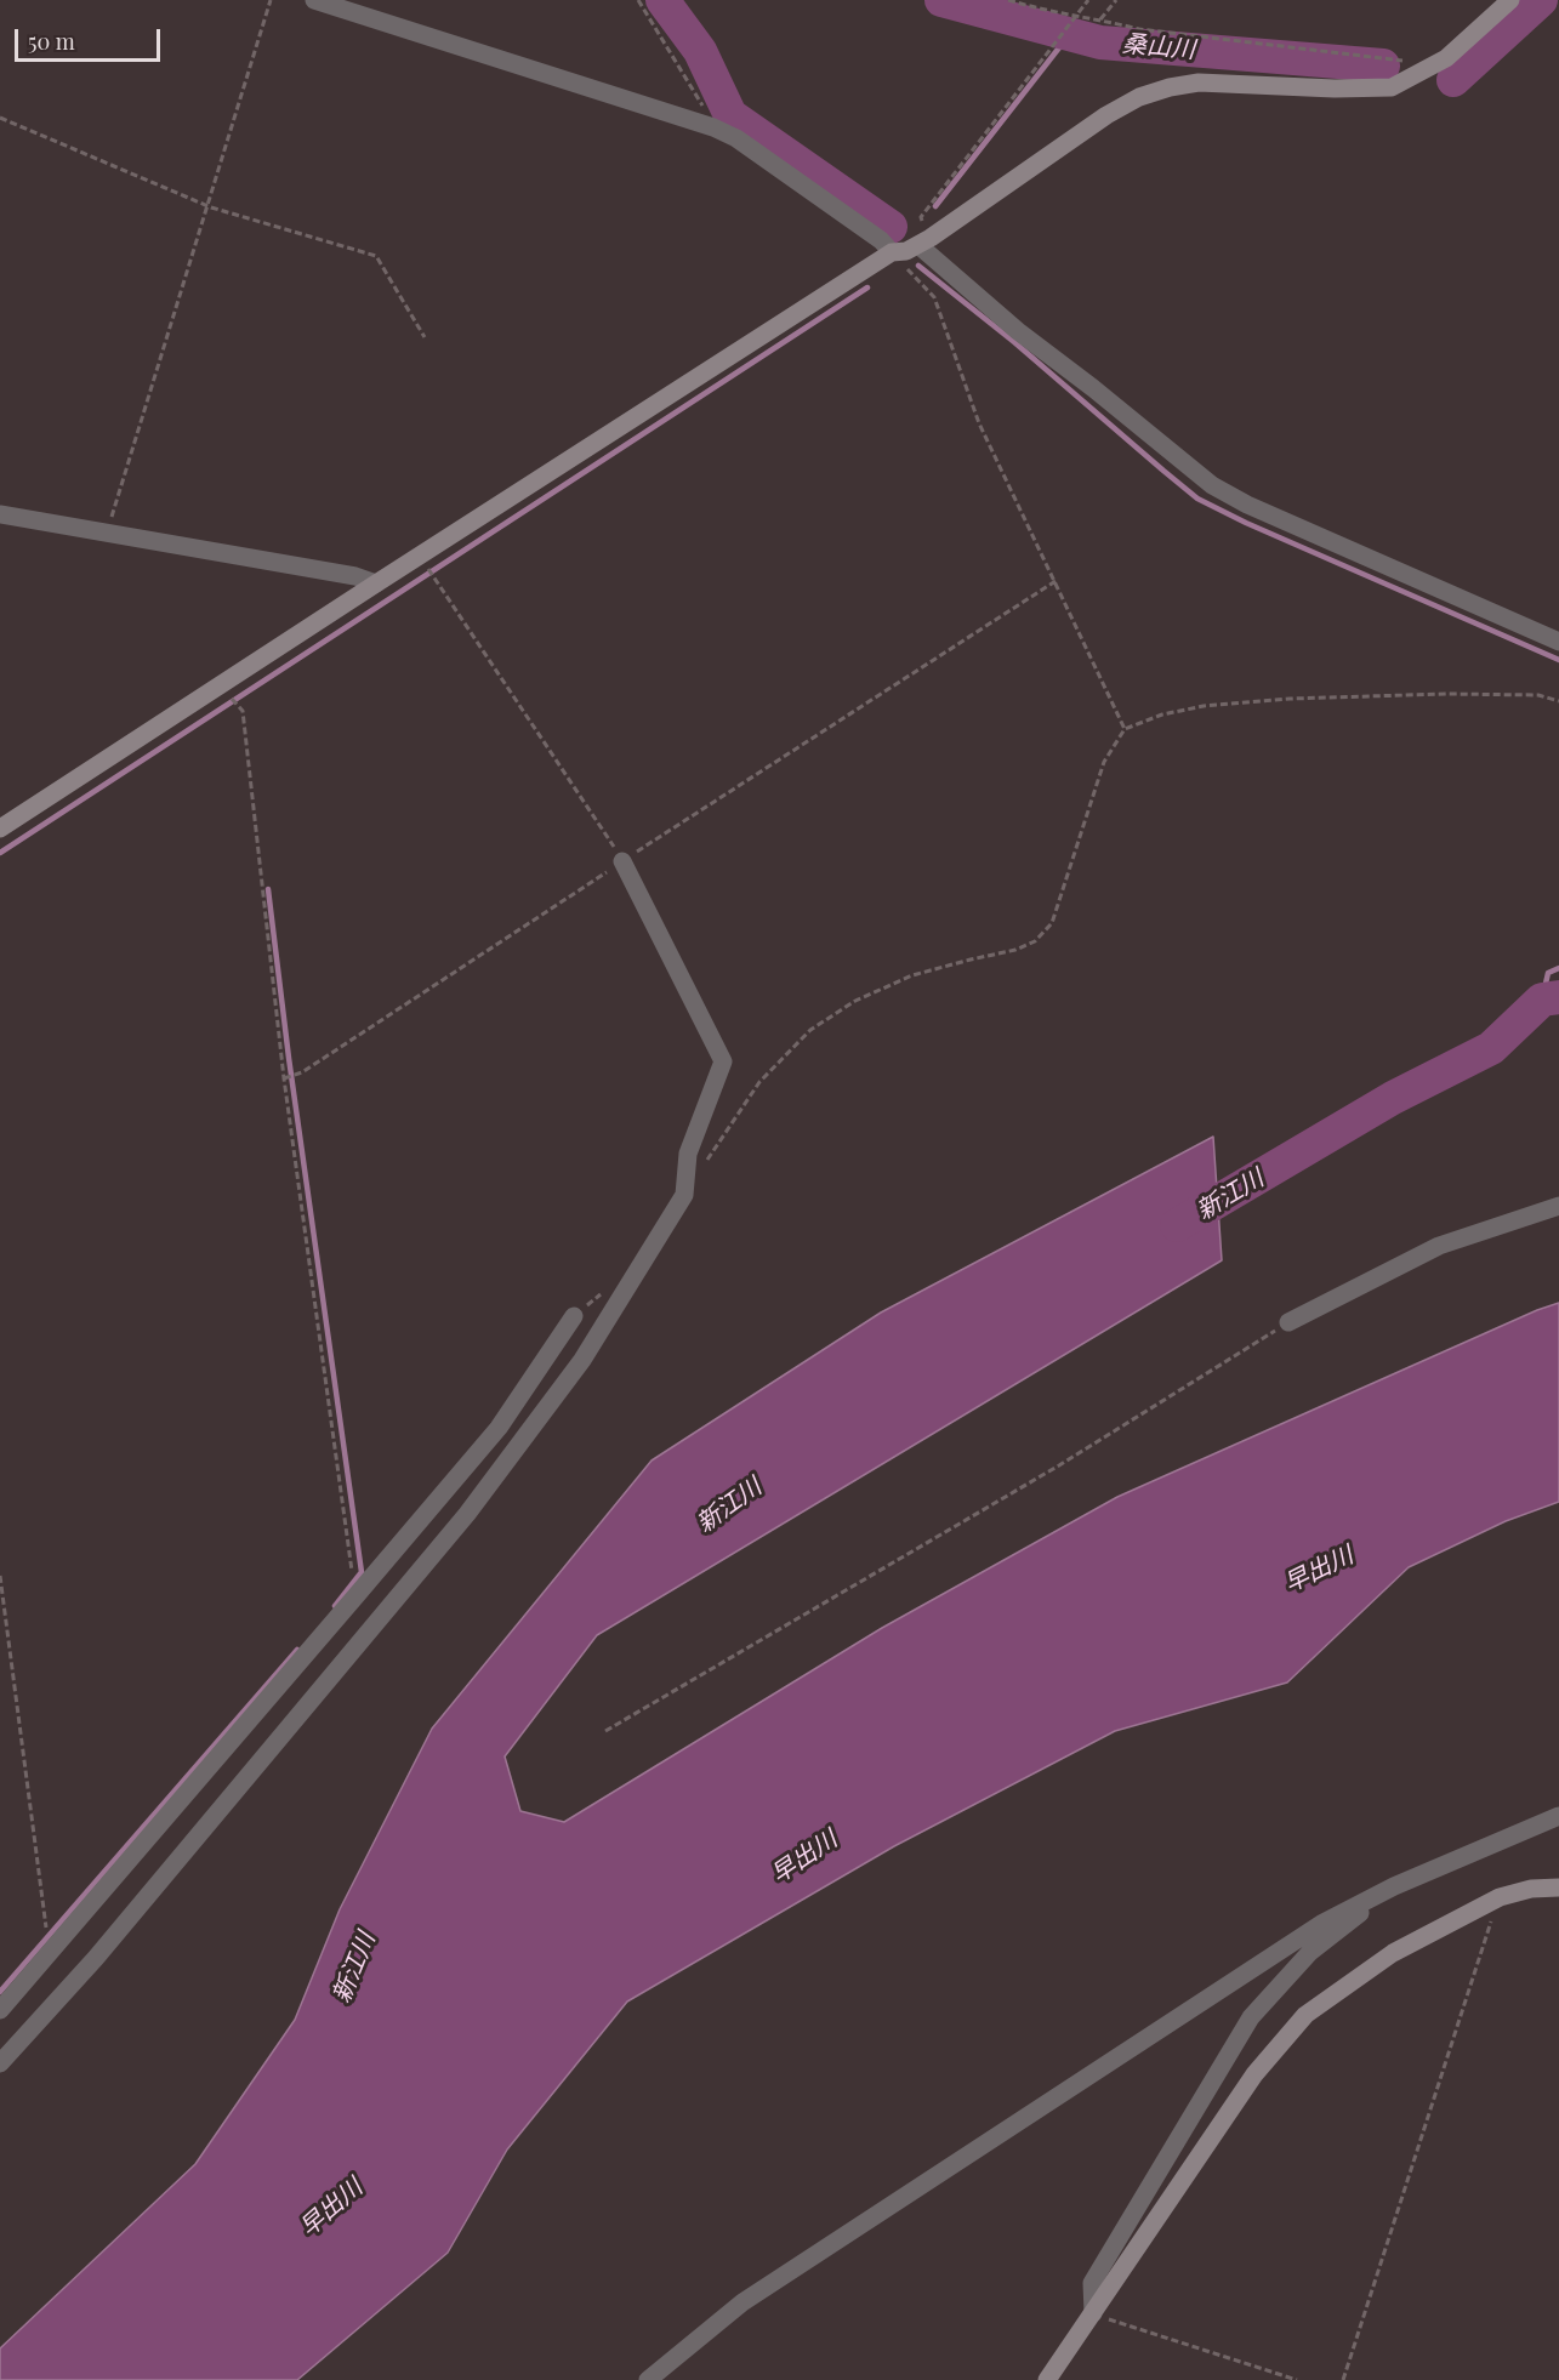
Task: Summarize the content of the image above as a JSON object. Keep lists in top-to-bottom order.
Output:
{
  "water": ["桑山川", "新江川", "早出川"],
  "scale_bar": "50 m"
}
